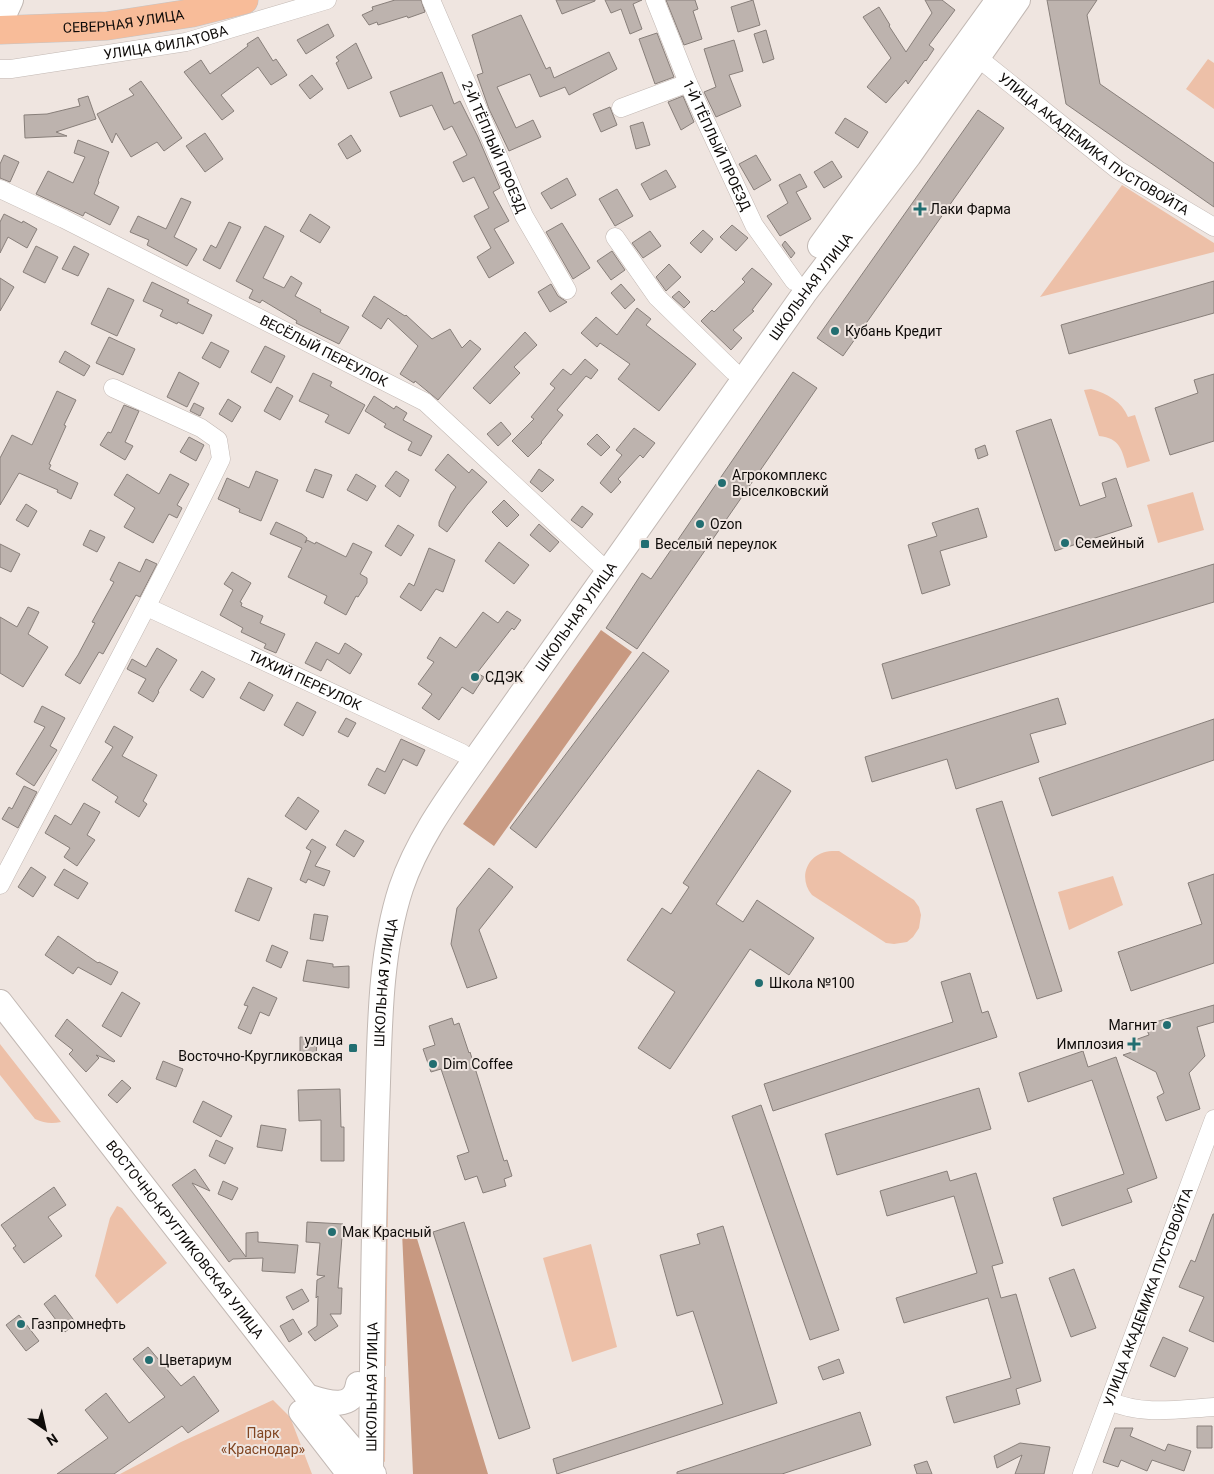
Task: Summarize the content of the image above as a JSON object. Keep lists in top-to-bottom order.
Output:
{
  "streets": {
    "main road": ["СЕВЕРНАЯ УЛИЦА", "ШКОЛЬНАЯ УЛИЦА", "ВОСТОЧНО-КРУГЛИКОВСКАЯ УЛИЦА"],
    "street": [
      "УЛИЦА ФИЛАТОВА",
      "УЛИЦА АКАДЕМИКА ПУСТОВОЙТА",
      "1-Й ТЁПЛЫЙ ПРОЕЗД",
      "2-Й ТЁПЛЫЙ ПРОЕЗД",
      "ВЕСЁЛЫЙ ПЕРЕУЛОК",
      "ТИХИЙ ПЕРЕУЛОК"
    ]
  },
  "crossings": [
    ["УЛИЦА АКАДЕМИКА ПУСТОВОЙТА", "ШКОЛЬНАЯ УЛИЦА"],
    ["1-Й ТЁПЛЫЙ ПРОЕЗД", "ШКОЛЬНАЯ УЛИЦА"],
    ["ШКОЛЬНАЯ УЛИЦА", "ВЕСЁЛЫЙ ПЕРЕУЛОК"],
    ["ШКОЛЬНАЯ УЛИЦА", "ТИХИЙ ПЕРЕУЛОК"],
    ["ШКОЛЬНАЯ УЛИЦА", "ВОСТОЧНО-КРУГЛИКОВСКАЯ УЛИЦА"]
  ],
  "parks": ["Парк «Краснодар»"],
  "places": {
    "health": ["Лаки Фарма", "Имплозия"],
    "other": [
      "Кубань Кредит",
      "Агрокомплекс Выселковский",
      "Ozon",
      "Семейный",
      "СДЭК",
      "Школа №100",
      "Магнит",
      "Dim Coffee",
      "Мак Красный",
      "Газпромнефть",
      "Цветариум"
    ],
    "transit": ["Веселый переулок", "улица Восточно-Кругликовская"]
  },
  "north": "bottom right"
}
